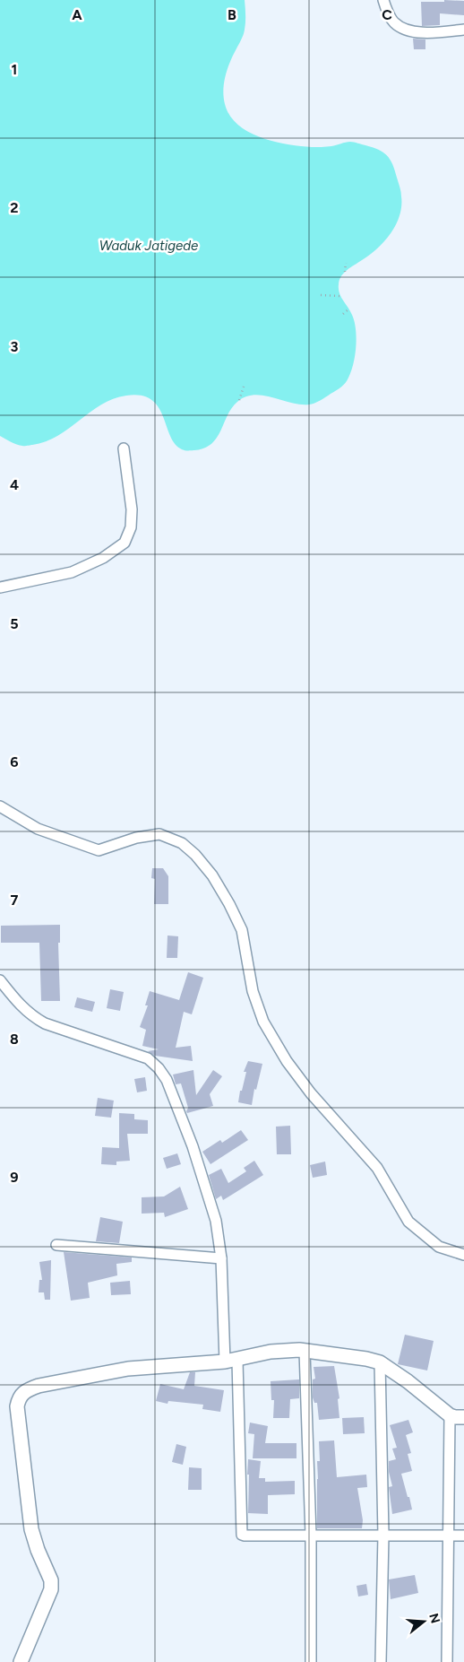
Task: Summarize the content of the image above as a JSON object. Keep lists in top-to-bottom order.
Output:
{
  "water": ["Waduk Jatigede"],
  "north": "right",
  "grid": {
    "columns": ["A", "B", "C"],
    "rows": [
      "1",
      "2",
      "3",
      "4",
      "5",
      "6",
      "7",
      "8",
      "9"
    ]
  }
}
